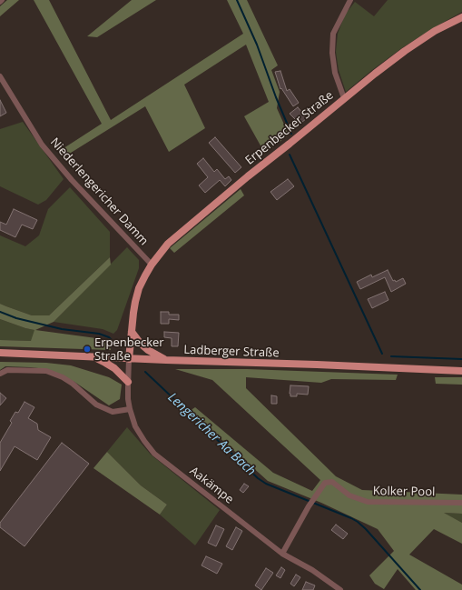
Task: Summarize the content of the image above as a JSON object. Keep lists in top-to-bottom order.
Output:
{
  "streets": {
    "main road": ["Erpenbecker Straße", "Ladberger Straße"],
    "street": ["Niederlengericher Damm", "Aakämpe", "Kolker Pool"]
  },
  "crossings": [
    ["Erpenbecker Straße", "Niederlengericher Damm"],
    ["Erpenbecker Straße", "Ladberger Straße"],
    ["Erpenbecker Straße", "Aakämpe"],
    ["Ladberger Straße", "Aakämpe"],
    ["Aakämpe", "Kolker Pool"]
  ],
  "water": ["Lengericher Aa Bach"],
  "places": ["Erpenbecker Straße"]
}
